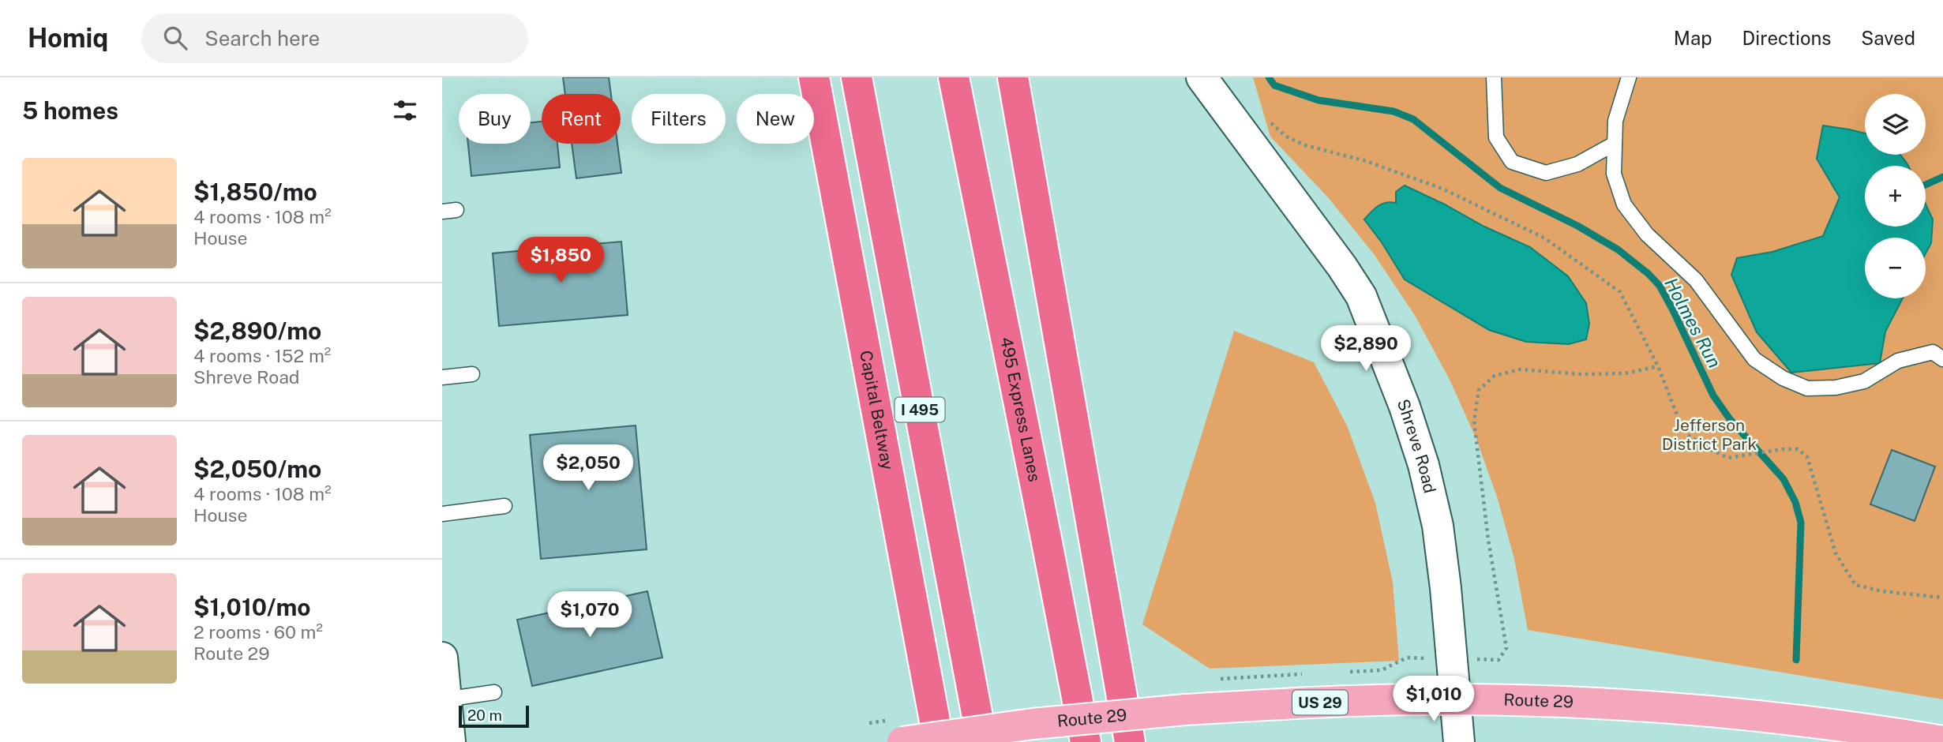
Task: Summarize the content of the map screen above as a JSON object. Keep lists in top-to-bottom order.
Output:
{
  "streets": {
    "highway": ["Capital Beltway", "I 495", "495 Express Lanes"],
    "main road": ["Shreve Road", "Route 29", "US 29"]
  },
  "crossings": [
    ["Shreve Road", "Route 29"]
  ],
  "water": ["Holmes Run"],
  "parks": ["Jefferson District Park"],
  "scale_bar": "20 m",
  "page": {
    "header": "Homiq",
    "search": "Search here",
    "nav": ["Map", "Directions", "Saved"],
    "heading": "5 homes",
    "map_buttons": ["+", "−"],
    "chip": [
      "Buy",
      "Rent",
      "Filters",
      "New"
    ],
    "list": [
      {
        "name": "$1,850/mo",
        "note": "4 rooms · 108 m² · House"
      },
      {
        "name": "$2,890/mo",
        "note": "4 rooms · 152 m² · Shreve Road"
      },
      {
        "name": "$2,050/mo",
        "note": "4 rooms · 108 m² · House"
      },
      {
        "name": "$1,010/mo",
        "note": "2 rooms · 60 m² · Route 29"
      }
    ],
    "price": [
      "$1,850",
      "$2,890",
      "$2,050",
      "$1,070",
      "$1,010"
    ],
    "scale": "20 m"
  }
}
